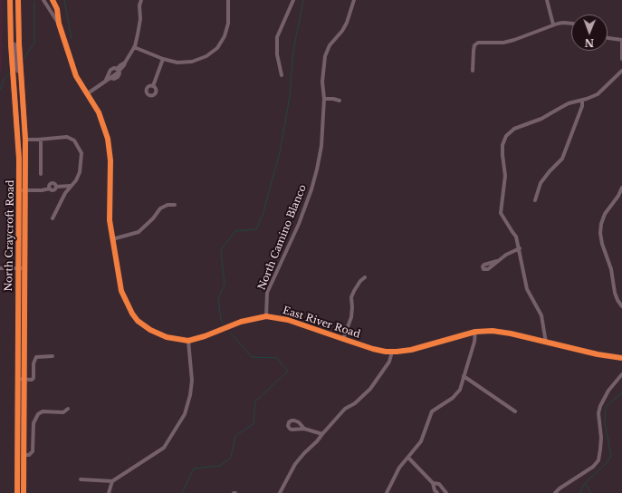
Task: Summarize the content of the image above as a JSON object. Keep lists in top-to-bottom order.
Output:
{
  "streets": {
    "main road": ["North Craycroft Road"],
    "street": ["North Camino Blanco", "East River Road"]
  },
  "crossings": [
    ["North Camino Blanco", "East River Road"]
  ],
  "north": "bottom"
}
